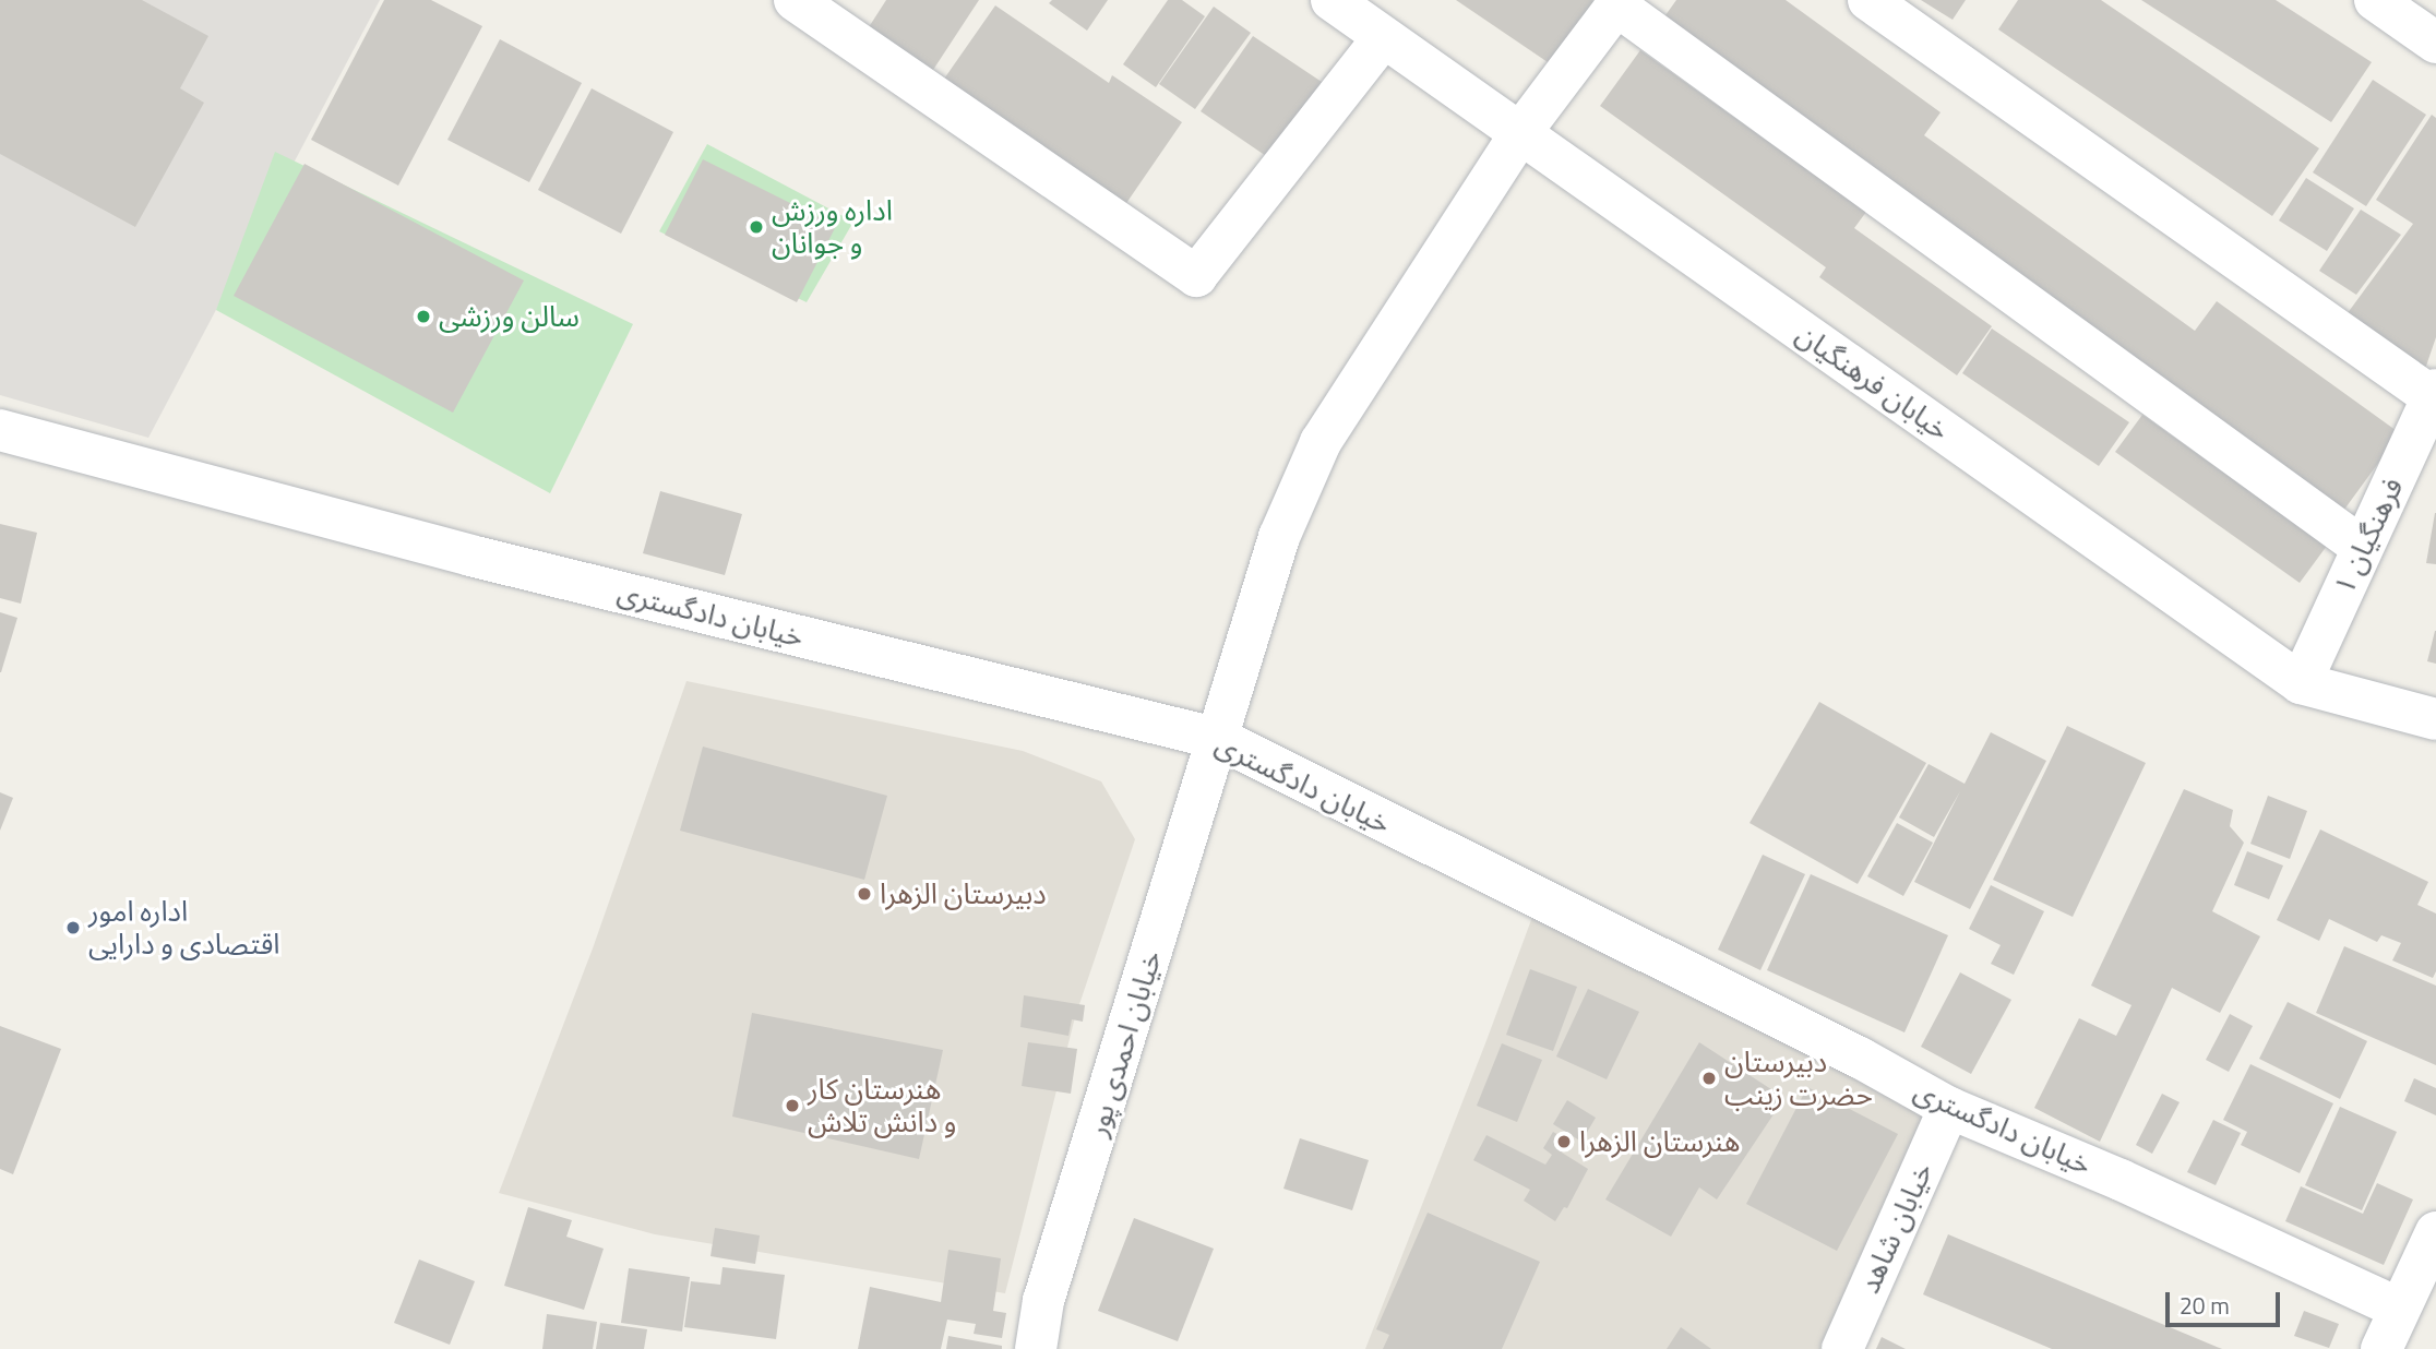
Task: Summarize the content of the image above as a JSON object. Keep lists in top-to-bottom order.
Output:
{
  "streets": {
    "street": [
      "خیابان فرهنگیان",
      "فرهنگیان ۱",
      "خیابان دادگستری",
      "خیابان احمدی پور",
      "خیابان شاهد"
    ]
  },
  "crossings": [
    ["خیابان فرهنگیان", "فرهنگیان ۱"],
    ["خیابان فرهنگیان", "خیابان احمدی پور"],
    ["خیابان دادگستری", "خیابان احمدی پور"],
    ["خیابان دادگستری", "خیابان شاهد"]
  ],
  "places": [
    "اداره ورزش و جوانان",
    "سالن ورزشی",
    "دبیرستان الزهرا",
    "اداره امور اقتصادی و دارایی",
    "دبیرستان حضرت زینب",
    "هنرستان کار و دانش تلاش",
    "هنرستان الزهرا"
  ],
  "scale_bar": "20 m"
}
